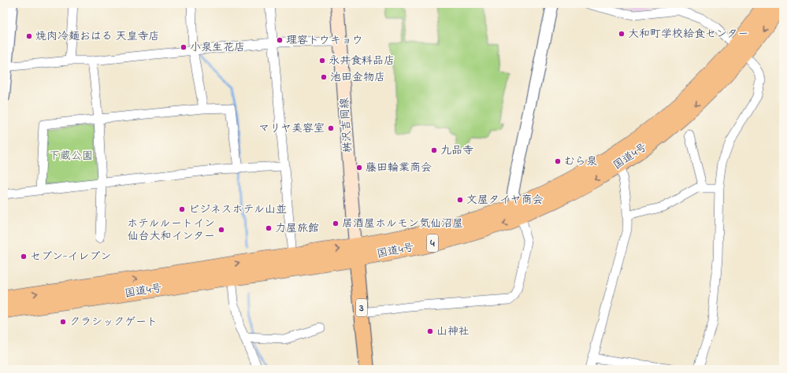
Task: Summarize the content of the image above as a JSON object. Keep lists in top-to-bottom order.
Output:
{
  "streets": {
    "highway": ["国道4号", "4"],
    "main road": ["桝沢吉岡線", "3"]
  },
  "crossings": [
    ["桝沢吉岡線", "国道4号"],
    ["桝沢吉岡線", "3"],
    ["国道4号", "3"]
  ],
  "parks": ["下蔵公園"],
  "places": [
    "大和町学校給食センター",
    "焼肉冷麺おはる 天皇寺店",
    "理容トウキョウ",
    "小泉生花店",
    "永井食料品店",
    "池田金物店",
    "マリヤ美容室",
    "九品寺",
    "むら泉",
    "藤田輪業商会",
    "文屋タイヤ商会",
    "ビジネスホテル山並",
    "居酒屋ホルモン気仙沼屋",
    "力屋旅館",
    "ホテルルートイン 仙台大和インター",
    "セブン-イレブン",
    "クラシックゲート",
    "山神社"
  ]
}
